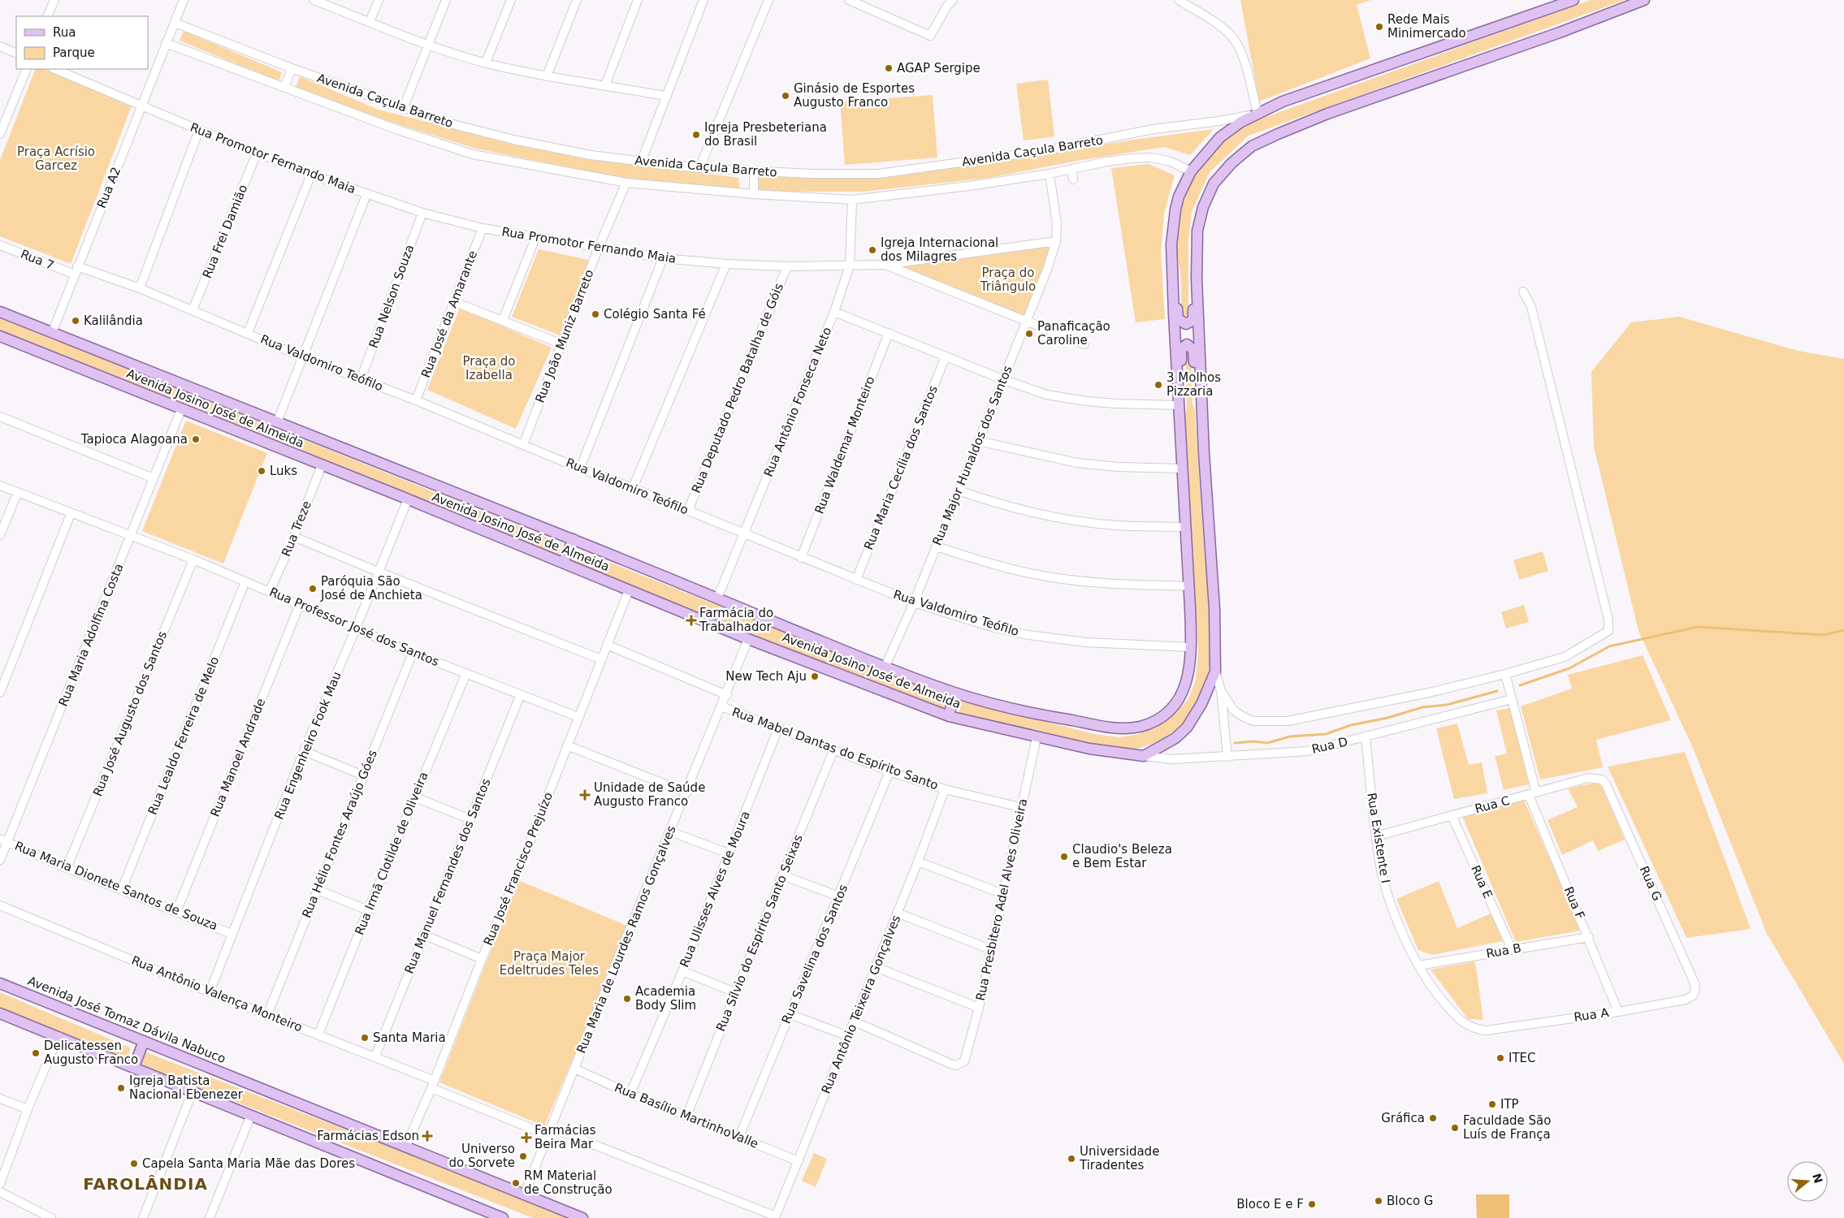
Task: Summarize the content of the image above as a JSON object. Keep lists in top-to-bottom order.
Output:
{
  "streets": {
    "main road": ["Avenida Josino José de Almeida", "Avenida José Tomaz Dávila Nabuco"],
    "street": [
      "Avenida Caçula Barreto",
      "Rua Promotor Fernando Maia",
      "Rua A2",
      "Rua Frei Damião",
      "Rua 7",
      "Rua Nelson Souza",
      "Rua José da Amarante",
      "Rua João Muniz Barreto",
      "Rua Valdomiro Teófilo",
      "Rua Deputado Pedro Batalha de Góis",
      "Rua Antônio Fonseca Neto",
      "Rua Waldemar Monteiro",
      "Rua Major Hunaldos dos Santos",
      "Rua Maria Cecília dos Santos",
      "Rua Treze",
      "Rua Professor José dos Santos",
      "Rua Maria Adolfina Costa",
      "Rua José Augusto dos Santos",
      "Rua Lealdo Ferreira de Melo",
      "Rua Engenheiro Fook Mau",
      "Rua D",
      "Rua Mabel Dantas do Espírito Santo",
      "Rua Manoel Andrade",
      "Rua C",
      "Rua Hélio Fontes Araújo Góes",
      "Rua Existente I",
      "Rua Irmã Clotilde de Oliveira",
      "Rua José Francisco Prejuízo",
      "Rua Manuel Fernandes dos Santos",
      "Rua E",
      "Rua G",
      "Rua Maria Dionete Santos de Souza",
      "Rua Ulisses Alves de Moura",
      "Rua Presbitero Adel Alves Oliveira",
      "Rua F",
      "Rua Sílvio do Espírito Santo Seixas",
      "Rua Maria de Lourdes Ramos Gonçalves",
      "Rua B",
      "Rua Savelina dos Santos",
      "Rua Antônio Valença Monteiro",
      "Rua Antônio Teixeira Gonçalves",
      "Rua A",
      "Rua Basílio MartinhoValle"
    ]
  },
  "crossings": [
    ["Avenida Caçula Barreto", "Rua A2"],
    ["Avenida Caçula Barreto", "Rua João Muniz Barreto"],
    ["Avenida Caçula Barreto", "Rua Antônio Fonseca Neto"],
    ["Avenida Caçula Barreto", "Rua Major Hunaldos dos Santos"],
    ["Rua Promotor Fernando Maia", "Rua A2"],
    ["Rua Promotor Fernando Maia", "Rua Frei Damião"],
    ["Rua Promotor Fernando Maia", "Rua Nelson Souza"],
    ["Rua Promotor Fernando Maia", "Rua José da Amarante"],
    ["Rua Promotor Fernando Maia", "Rua João Muniz Barreto"],
    ["Rua Promotor Fernando Maia", "Rua Deputado Pedro Batalha de Góis"],
    ["Rua Promotor Fernando Maia", "Rua Antônio Fonseca Neto"],
    ["Rua Promotor Fernando Maia", "Rua Major Hunaldos dos Santos"],
    ["Rua A2", "Rua 7"],
    ["Rua A2", "Rua Valdomiro Teófilo"],
    ["Rua A2", "Avenida Josino José de Almeida"],
    ["Rua Frei Damião", "Rua Valdomiro Teófilo"],
    ["Rua 7", "Rua Valdomiro Teófilo"],
    ["Rua Nelson Souza", "Rua Valdomiro Teófilo"],
    ["Rua José da Amarante", "Rua Valdomiro Teófilo"],
    ["Rua João Muniz Barreto", "Rua Valdomiro Teófilo"],
    ["Rua Valdomiro Teófilo", "Rua Deputado Pedro Batalha de Góis"],
    ["Rua Valdomiro Teófilo", "Rua Antônio Fonseca Neto"],
    ["Rua Valdomiro Teófilo", "Avenida Josino José de Almeida"],
    ["Rua Valdomiro Teófilo", "Rua Waldemar Monteiro"],
    ["Rua Valdomiro Teófilo", "Rua Major Hunaldos dos Santos"],
    ["Rua Valdomiro Teófilo", "Rua Maria Cecília dos Santos"],
    ["Rua Antônio Fonseca Neto", "Avenida Josino José de Almeida"],
    ["Avenida Josino José de Almeida", "Rua Major Hunaldos dos Santos"],
    ["Avenida Josino José de Almeida", "Rua Treze"],
    ["Avenida Josino José de Almeida", "Rua Maria Adolfina Costa"],
    ["Avenida Josino José de Almeida", "Rua Engenheiro Fook Mau"],
    ["Avenida Josino José de Almeida", "Rua D"],
    ["Avenida Josino José de Almeida", "Rua José Francisco Prejuízo"],
    ["Avenida Josino José de Almeida", "Rua Presbitero Adel Alves Oliveira"],
    ["Avenida Josino José de Almeida", "Rua Maria de Lourdes Ramos Gonçalves"],
    ["Rua Treze", "Rua Professor José dos Santos"],
    ["Rua Professor José dos Santos", "Rua Maria Adolfina Costa"],
    ["Rua Professor José dos Santos", "Rua José Augusto dos Santos"],
    ["Rua Professor José dos Santos", "Rua Lealdo Ferreira de Melo"],
    ["Rua Professor José dos Santos", "Rua Engenheiro Fook Mau"],
    ["Rua Professor José dos Santos", "Rua Manoel Andrade"],
    ["Rua Professor José dos Santos", "Rua Hélio Fontes Araújo Góes"],
    ["Rua Professor José dos Santos", "Rua Irmã Clotilde de Oliveira"],
    ["Rua Professor José dos Santos", "Rua José Francisco Prejuízo"],
    ["Rua Professor José dos Santos", "Rua Manuel Fernandes dos Santos"],
    ["Rua Maria Adolfina Costa", "Rua Maria Dionete Santos de Souza"],
    ["Rua José Augusto dos Santos", "Rua Maria Dionete Santos de Souza"],
    ["Rua Lealdo Ferreira de Melo", "Rua Maria Dionete Santos de Souza"],
    ["Rua Engenheiro Fook Mau", "Rua Maria Dionete Santos de Souza"],
    ["Rua Engenheiro Fook Mau", "Rua Antônio Valença Monteiro"],
    ["Rua D", "Rua Existente I"],
    ["Rua D", "Rua F"],
    ["Rua Mabel Dantas do Espírito Santo", "Rua Ulisses Alves de Moura"],
    ["Rua Mabel Dantas do Espírito Santo", "Rua Presbitero Adel Alves Oliveira"],
    ["Rua Mabel Dantas do Espírito Santo", "Rua Sílvio do Espírito Santo Seixas"],
    ["Rua Mabel Dantas do Espírito Santo", "Rua Maria de Lourdes Ramos Gonçalves"],
    ["Rua Mabel Dantas do Espírito Santo", "Rua Savelina dos Santos"],
    ["Rua Mabel Dantas do Espírito Santo", "Rua Antônio Teixeira Gonçalves"],
    ["Rua Manoel Andrade", "Rua Maria Dionete Santos de Souza"],
    ["Rua C", "Rua Existente I"],
    ["Rua C", "Rua E"],
    ["Rua C", "Rua G"],
    ["Rua C", "Rua F"],
    ["Rua Hélio Fontes Araújo Góes", "Rua Antônio Valença Monteiro"],
    ["Rua Existente I", "Rua B"],
    ["Rua Existente I", "Rua A"],
    ["Rua Irmã Clotilde de Oliveira", "Rua Antônio Valença Monteiro"],
    ["Rua José Francisco Prejuízo", "Rua Antônio Valença Monteiro"],
    ["Rua José Francisco Prejuízo", "Avenida José Tomaz Dávila Nabuco"],
    ["Rua Manuel Fernandes dos Santos", "Rua Antônio Valença Monteiro"],
    ["Rua E", "Rua B"],
    ["Rua G", "Rua A"],
    ["Rua Ulisses Alves de Moura", "Rua Basílio MartinhoValle"],
    ["Rua Presbitero Adel Alves Oliveira", "Rua Antônio Teixeira Gonçalves"],
    ["Rua F", "Rua B"],
    ["Rua F", "Rua A"],
    ["Rua Sílvio do Espírito Santo Seixas", "Rua Basílio MartinhoValle"],
    ["Rua Maria de Lourdes Ramos Gonçalves", "Rua Antônio Valença Monteiro"],
    ["Rua Maria de Lourdes Ramos Gonçalves", "Avenida José Tomaz Dávila Nabuco"],
    ["Rua Maria de Lourdes Ramos Gonçalves", "Rua Basílio MartinhoValle"],
    ["Rua Savelina dos Santos", "Rua Basílio MartinhoValle"],
    ["Rua Antônio Valença Monteiro", "Rua Antônio Teixeira Gonçalves"],
    ["Rua Antônio Teixeira Gonçalves", "Rua Basílio MartinhoValle"]
  ],
  "districts": ["FAROLÂNDIA"],
  "parks": [
    "Praça Acrísio Garcez",
    "Praça do Triângulo",
    "Praça do Izabella",
    "Praça Major Edeltrudes Teles"
  ],
  "places": {
    "other": [
      "Rede Mais Minimercado",
      "AGAP Sergipe",
      "Ginásio de Esportes Augusto Franco",
      "Igreja Presbeteriana do Brasil",
      "Igreja Internacional dos Milagres",
      "Colégio Santa Fé",
      "Kalilândia",
      "Panaficação Caroline",
      "3 Molhos Pizzaria",
      "Tapioca Alagoana",
      "Luks",
      "Paróquia São José de Anchieta",
      "New Tech Aju",
      "Claudio's Beleza e Bem Estar",
      "Academia Body Slim",
      "Santa Maria",
      "Delicatessen Augusto Franco",
      "ITEC",
      "Igreja Batista Nacional Ebenezer",
      "ITP",
      "Gráfica",
      "Faculdade São Luís de França",
      "Universo do Sorvete",
      "Universidade Tiradentes",
      "Capela Santa Maria Mãe das Dores",
      "RM Material de Construção",
      "Bloco G",
      "Bloco E e F"
    ],
    "health": [
      "Farmácia do Trabalhador",
      "Unidade de Saúde Augusto Franco",
      "Farmácias Edson",
      "Farmácias Beira Mar"
    ]
  },
  "legend": ["Rua", "Parque"],
  "north": "right"
}
